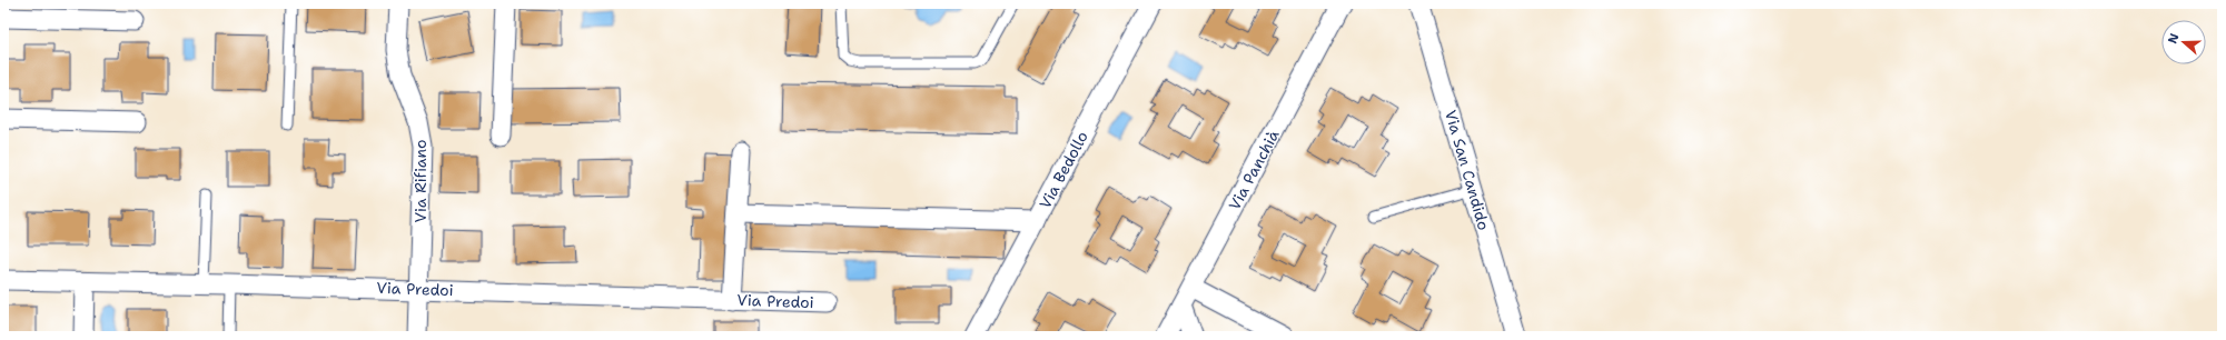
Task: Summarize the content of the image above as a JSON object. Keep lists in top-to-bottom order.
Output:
{
  "streets": {
    "street": [
      "Via Bedollo",
      "Via Panchià",
      "Via San Candido",
      "Via Rifiano",
      "Via Predoi"
    ]
  },
  "crossings": [
    ["Via Rifiano", "Via Predoi"]
  ],
  "north": "left"
}
